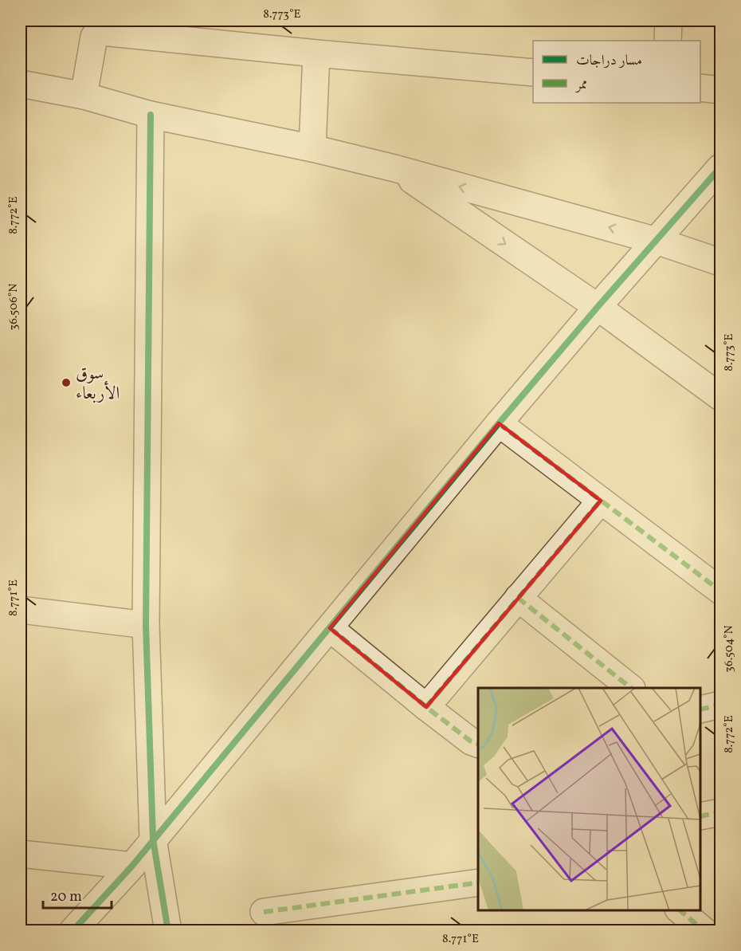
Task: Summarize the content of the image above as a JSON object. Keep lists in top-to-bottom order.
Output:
{
  "places": ["سوق الأربعاء"],
  "legend": ["مسار دراجات", "ممر"],
  "scale_bar": "20 m",
  "coordinates": [
    "8.773°E",
    "8.772°E",
    "36.506°N",
    "8.771°E",
    "36.504°N"
  ]
}
